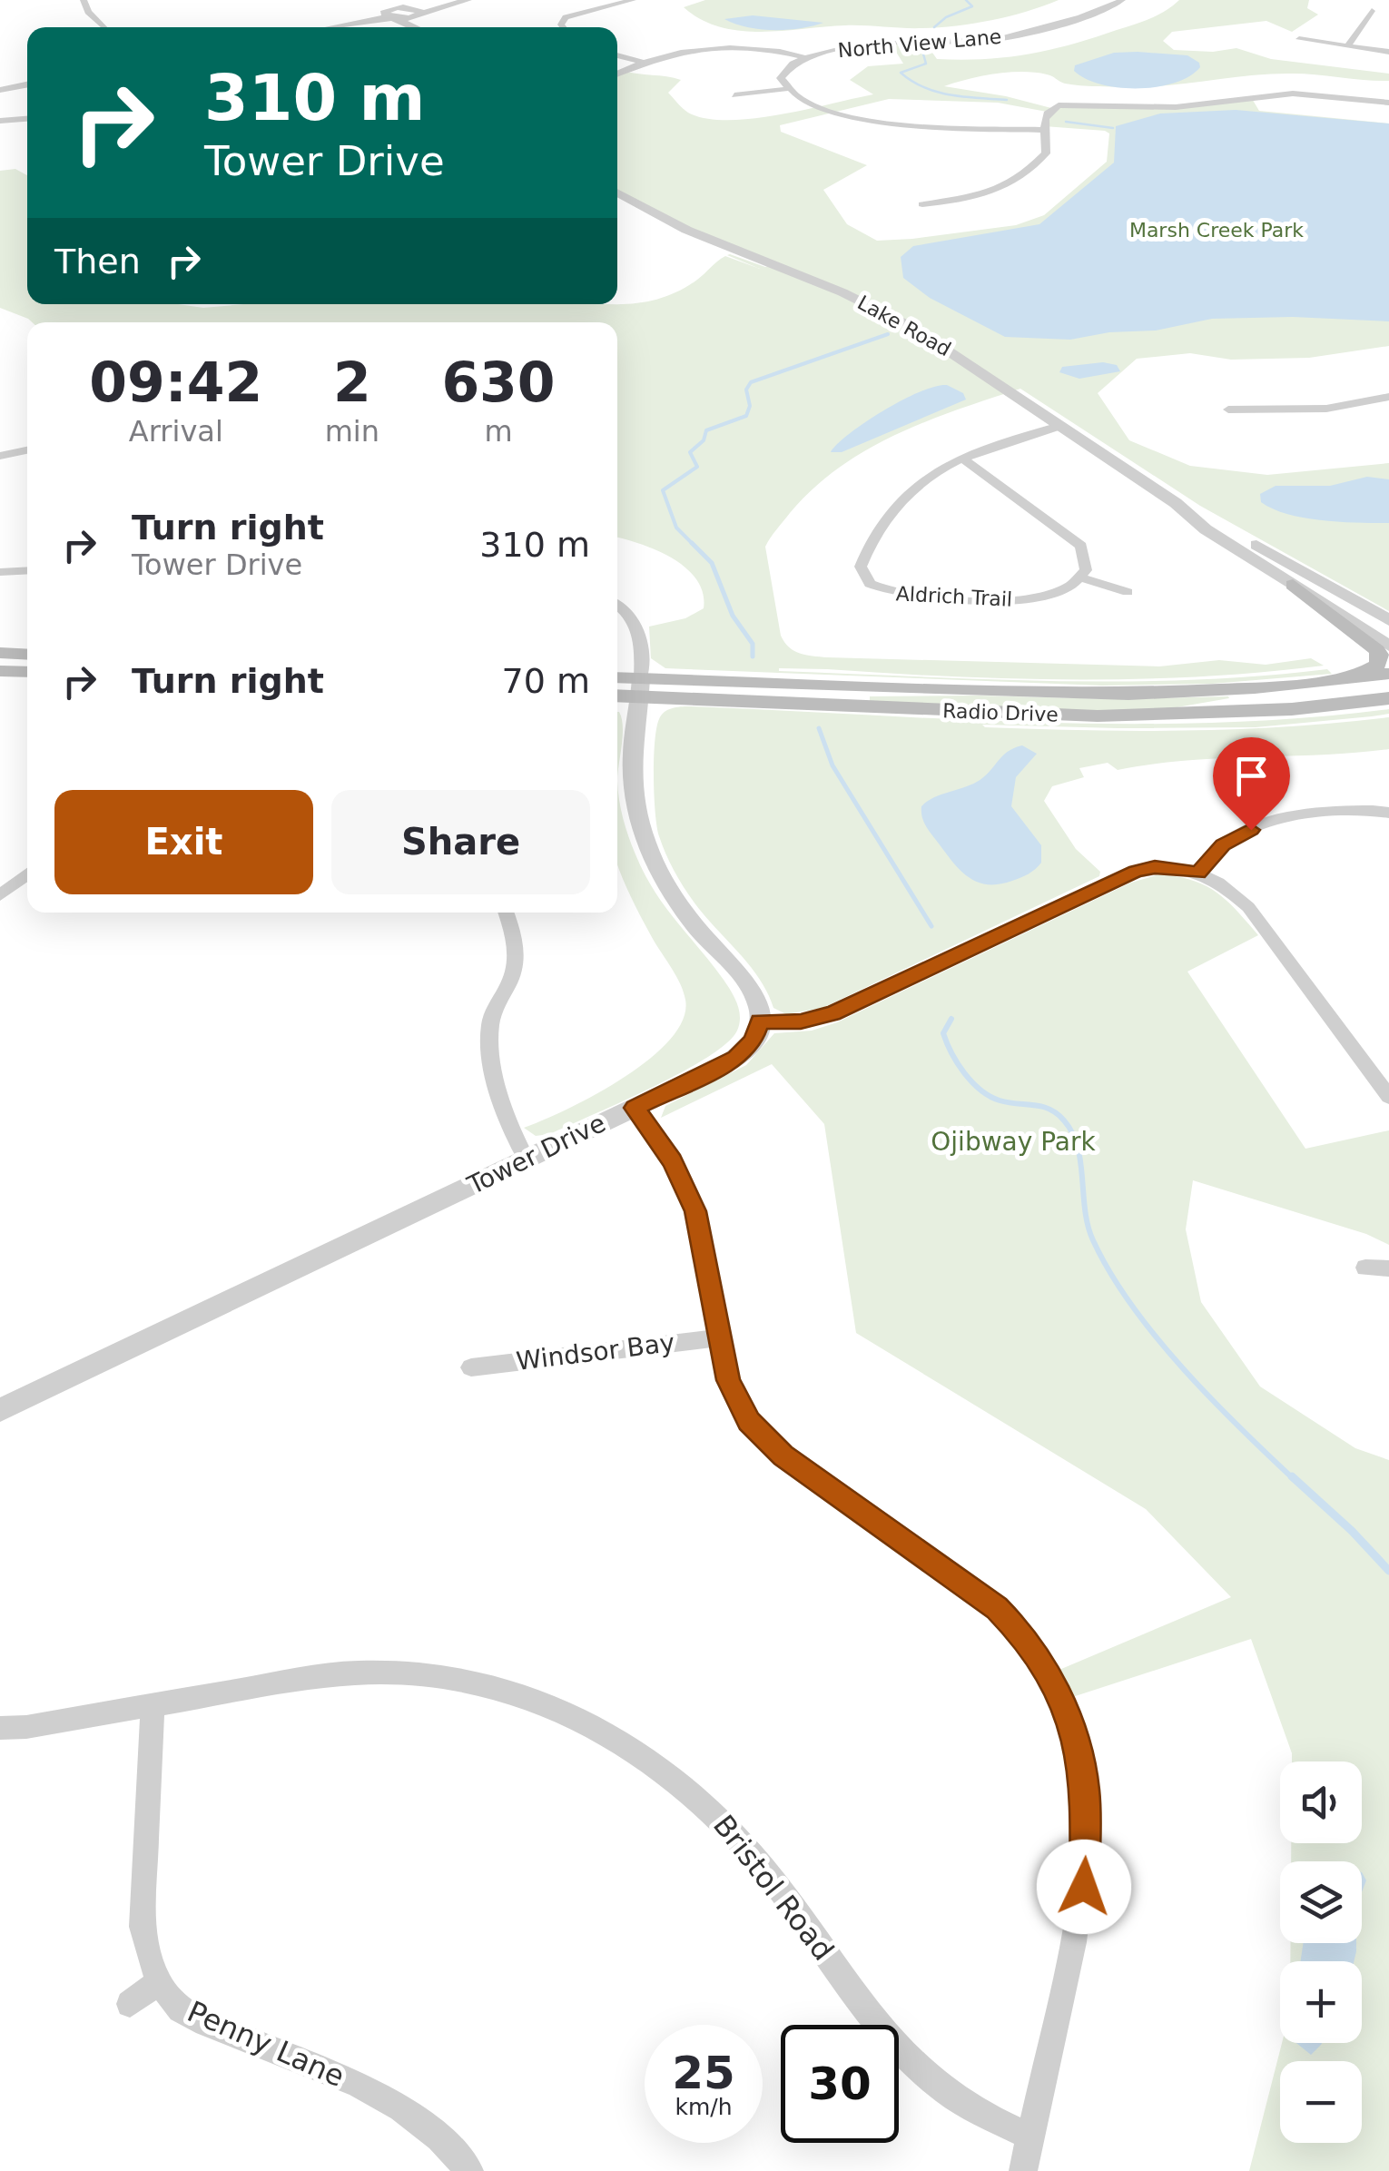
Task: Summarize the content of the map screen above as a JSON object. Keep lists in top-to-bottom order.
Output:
{
  "streets": {
    "main road": ["Radio Drive"],
    "street": [
      "North View Lane",
      "Lake Road",
      "Aldrich Trail",
      "Tower Drive",
      "Windsor Bay",
      "Bristol Road",
      "Penny Lane"
    ]
  },
  "crossings": [
    ["Lake Road", "Aldrich Trail"]
  ],
  "parks": ["Marsh Creek Park", "Ojibway Park"],
  "page": {
    "turn": ["310 m", "Tower Drive"],
    "then": "Then",
    "eta": [
      "09:42",
      "Arrival",
      "2",
      "min",
      "630",
      "m"
    ],
    "list": [
      {
        "name": "Turn right",
        "note": "Tower Drive",
        "value": "310 m"
      },
      {
        "name": "Turn right",
        "value": "70 m"
      }
    ],
    "buttons": ["Exit", "Share"],
    "map_buttons": ["+", "−"],
    "speed": "25 km/h",
    "limit": "30"
  }
}
